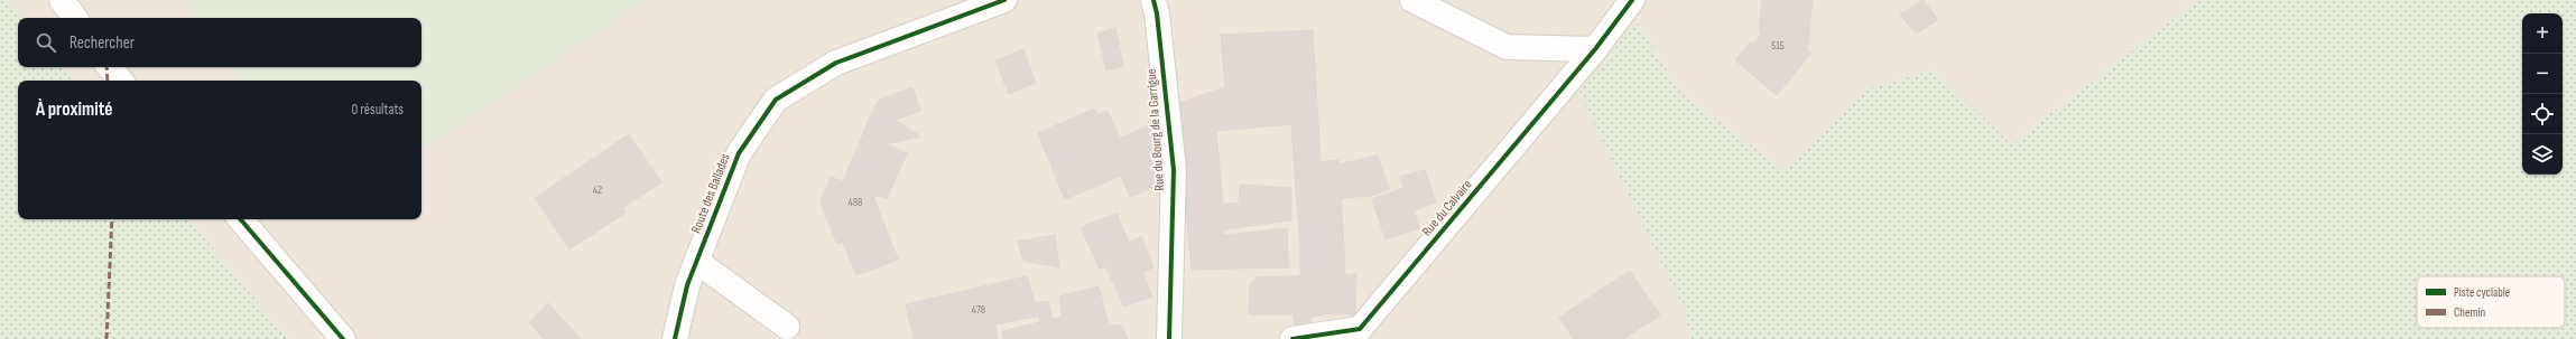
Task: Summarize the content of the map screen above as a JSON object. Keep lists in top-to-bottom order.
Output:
{
  "streets": {
    "street": ["Rue du Bourg de la Garrigue", "Route des Ballades", "Rue du Calvaire"]
  },
  "house_numbers": [
    "515",
    "42",
    "488",
    "478"
  ],
  "legend": ["Piste cyclable", "Chemin"],
  "page": {
    "map_buttons": ["+", "−"],
    "search": "Rechercher",
    "heading": ["À proximité", "0 résultats"]
  }
}
